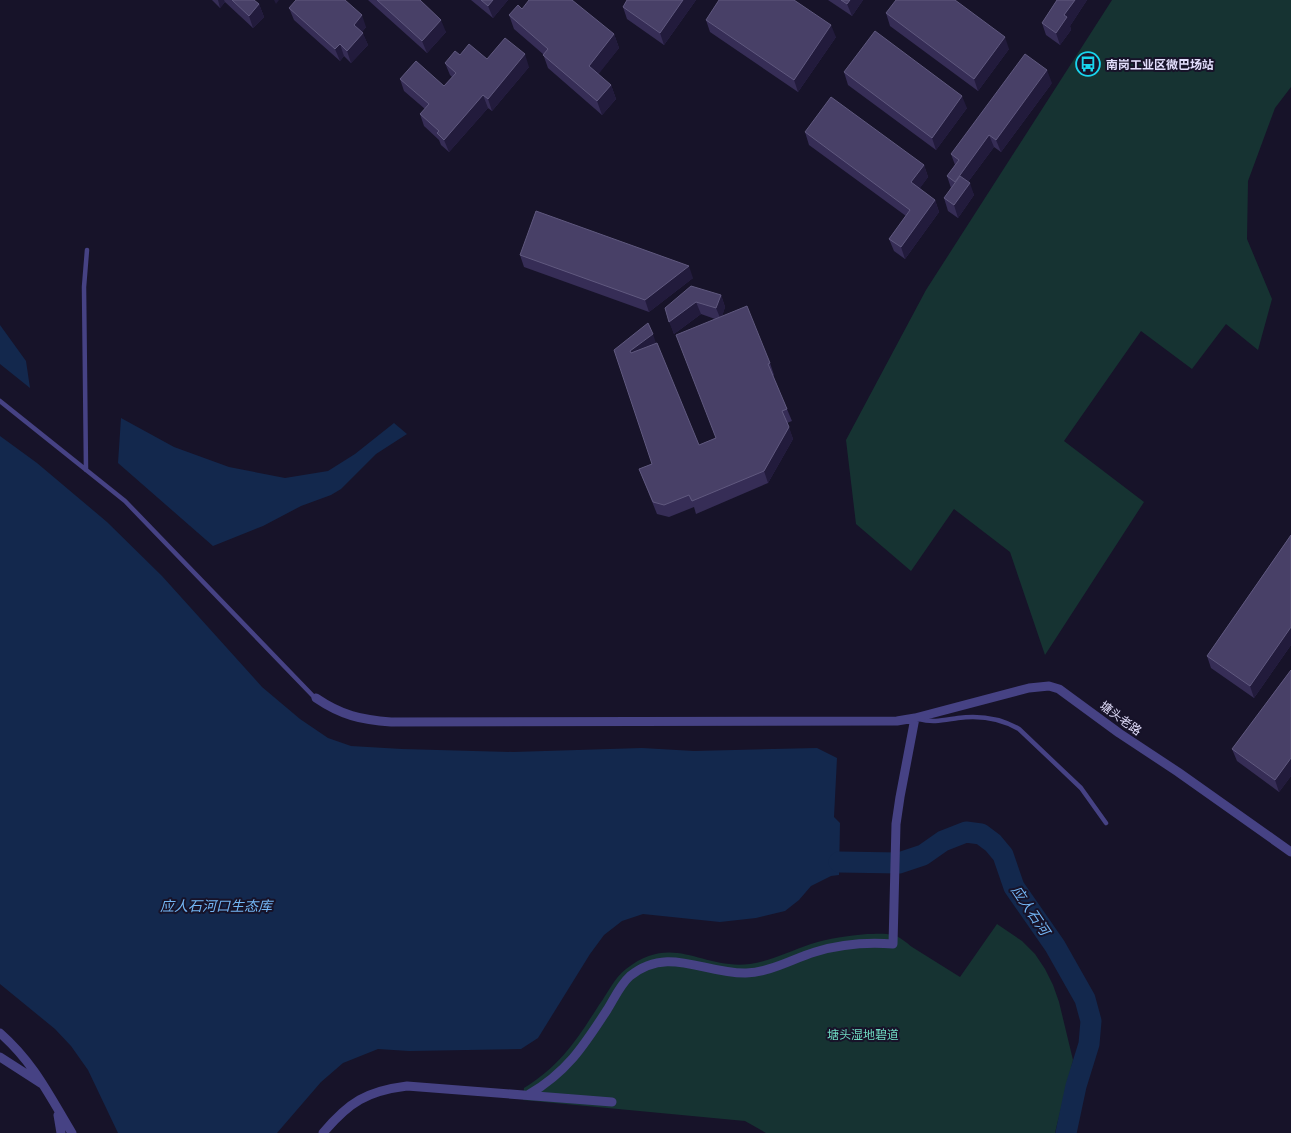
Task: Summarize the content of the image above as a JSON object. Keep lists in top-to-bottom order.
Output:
{
  "streets": {
    "street": ["塘头老路"]
  },
  "water": ["应人石河口生态库", "应人石河"],
  "parks": ["塘头湿地碧道"],
  "places": {
    "bus stop": ["南岗工业区微巴场站"]
  }
}
